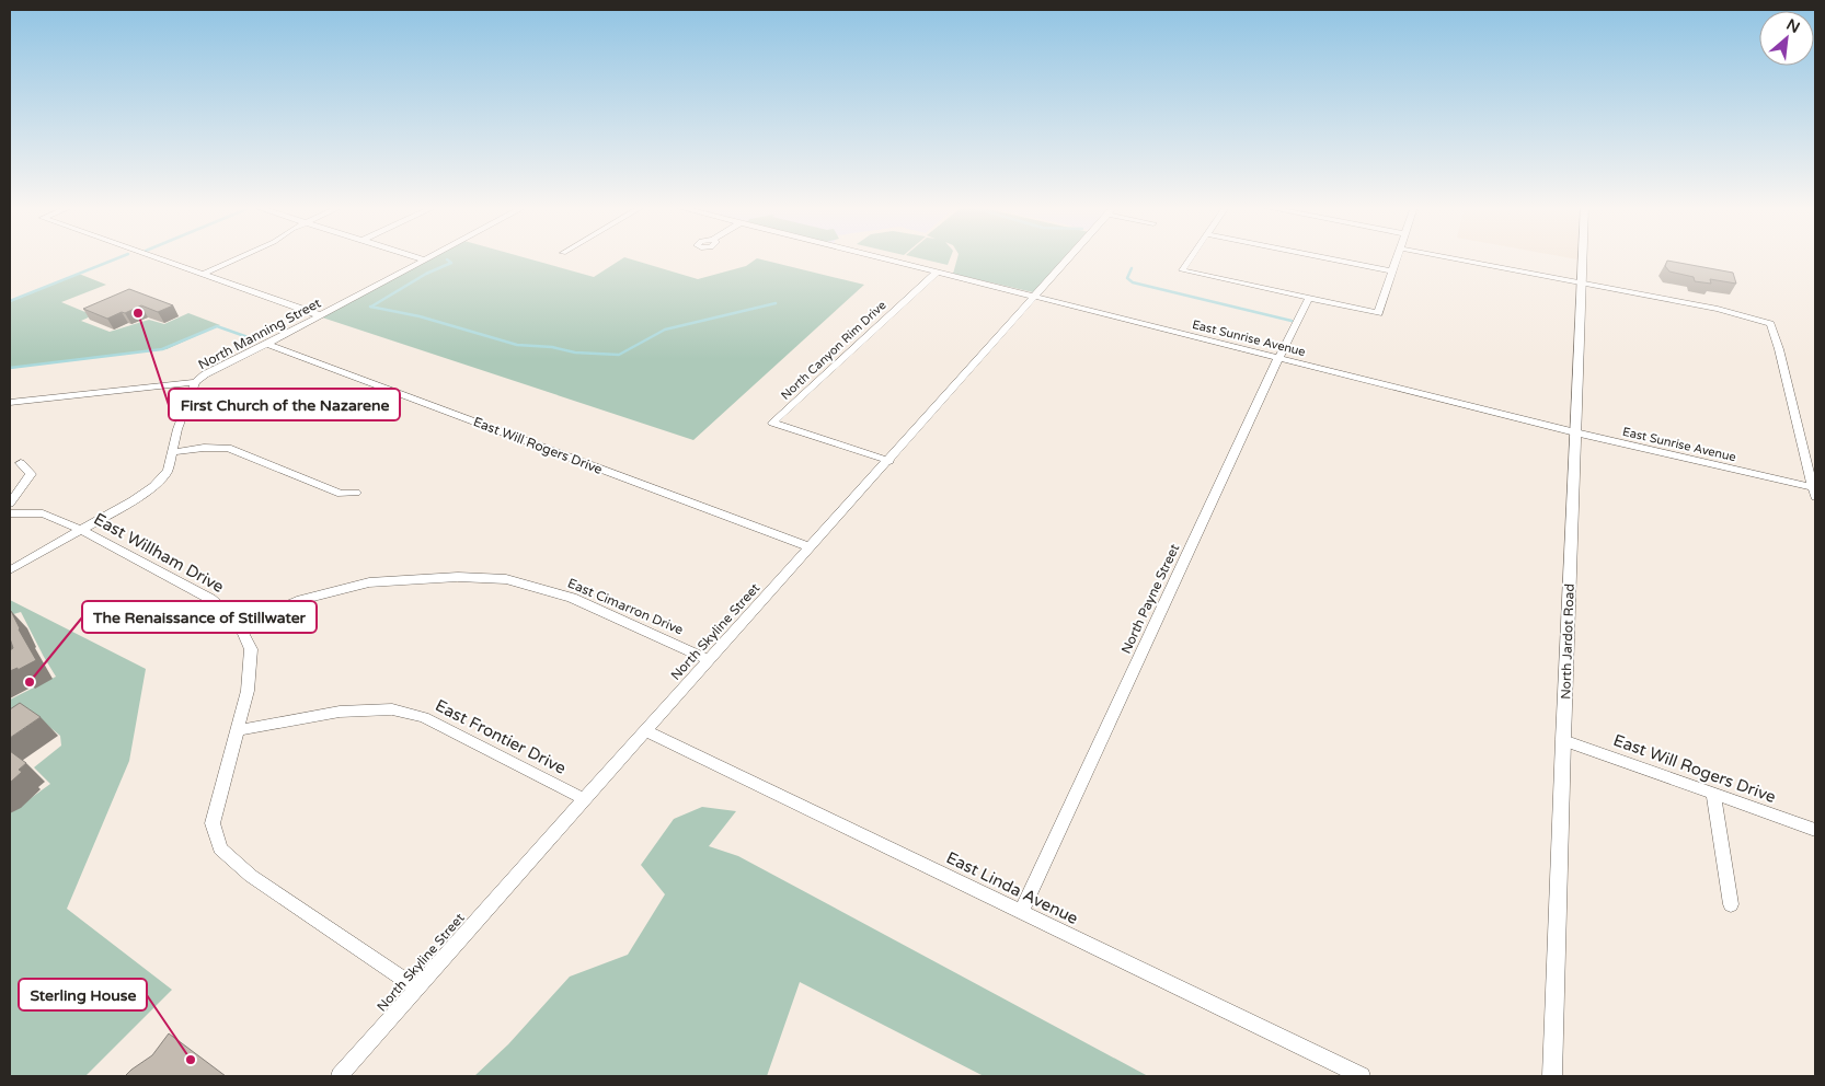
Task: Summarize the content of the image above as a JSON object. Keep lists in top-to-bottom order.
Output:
{
  "streets": {
    "street": [
      "North Manning Street",
      "East Sunrise Avenue",
      "North Canyon Rim Drive",
      "East Will Rogers Drive",
      "East Willham Drive",
      "North Payne Street",
      "East Cimarron Drive",
      "North Skyline Street",
      "North Jardot Road",
      "East Frontier Drive",
      "East Linda Avenue"
    ]
  },
  "crossings": [
    ["North Manning Street", "East Will Rogers Drive"],
    ["North Manning Street", "East Willham Drive"],
    ["East Sunrise Avenue", "North Canyon Rim Drive"],
    ["East Sunrise Avenue", "North Payne Street"],
    ["East Sunrise Avenue", "North Skyline Street"],
    ["East Sunrise Avenue", "North Jardot Road"],
    ["North Canyon Rim Drive", "North Skyline Street"],
    ["East Will Rogers Drive", "North Skyline Street"],
    ["East Will Rogers Drive", "North Jardot Road"],
    ["East Willham Drive", "East Cimarron Drive"],
    ["East Willham Drive", "North Skyline Street"],
    ["East Willham Drive", "East Frontier Drive"],
    ["North Payne Street", "East Linda Avenue"],
    ["East Cimarron Drive", "North Skyline Street"],
    ["North Skyline Street", "East Frontier Drive"],
    ["North Skyline Street", "East Linda Avenue"]
  ],
  "places": ["First Church of the Nazarene", "The Renaissance of Stillwater", "Sterling House"],
  "north": "top right"
}
